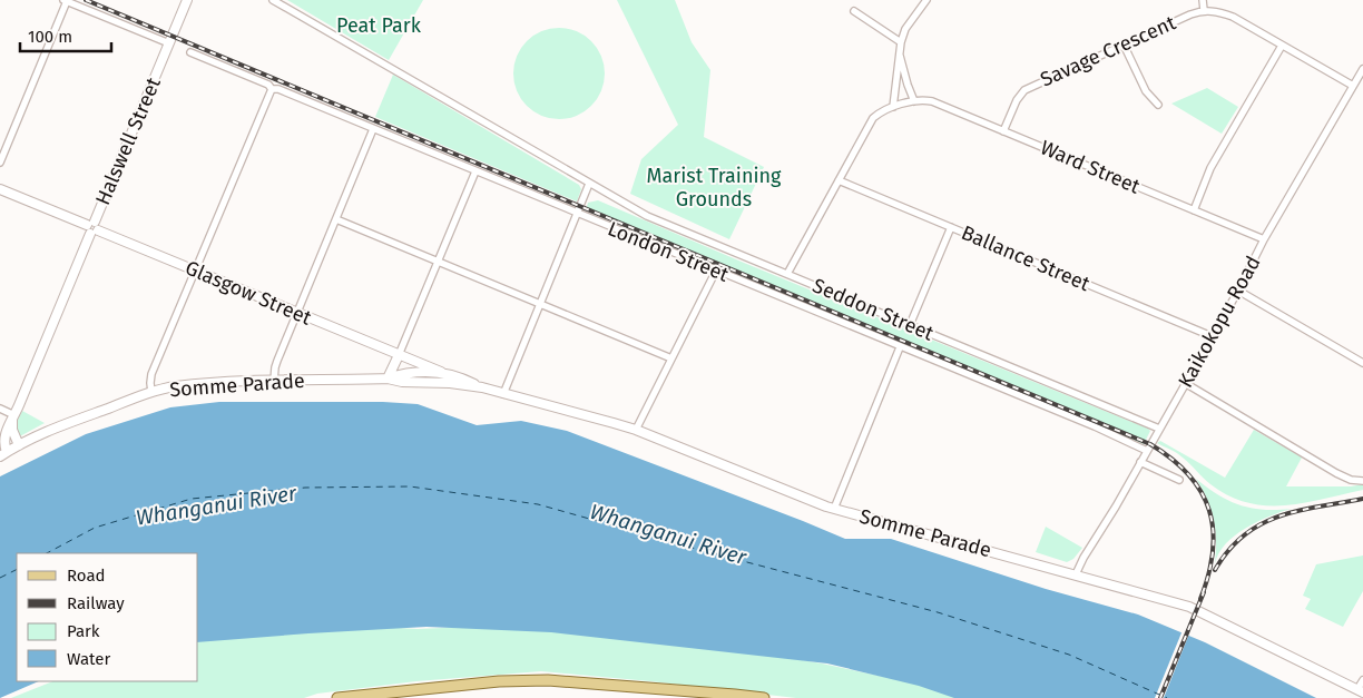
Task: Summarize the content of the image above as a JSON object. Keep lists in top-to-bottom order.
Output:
{
  "streets": {
    "main road": ["Halswell Street", "Glasgow Street", "Somme Parade"],
    "street": [
      "Savage Crescent",
      "Ward Street",
      "London Street",
      "Ballance Street",
      "Seddon Street",
      "Kaikokopu Road"
    ]
  },
  "crossings": [
    ["Savage Crescent", "Ward Street"],
    ["Halswell Street", "Glasgow Street"],
    ["Halswell Street", "Somme Parade"],
    ["Ward Street", "Kaikokopu Road"],
    ["London Street", "Kaikokopu Road"],
    ["Ballance Street", "Kaikokopu Road"],
    ["Glasgow Street", "Somme Parade"],
    ["Seddon Street", "Kaikokopu Road"],
    ["Kaikokopu Road", "Somme Parade"]
  ],
  "water": ["Whanganui River"],
  "parks": ["Peat Park", "Marist Training Grounds"],
  "legend": [
    "Road",
    "Railway",
    "Park",
    "Water"
  ],
  "scale_bar": "100 m"
}
